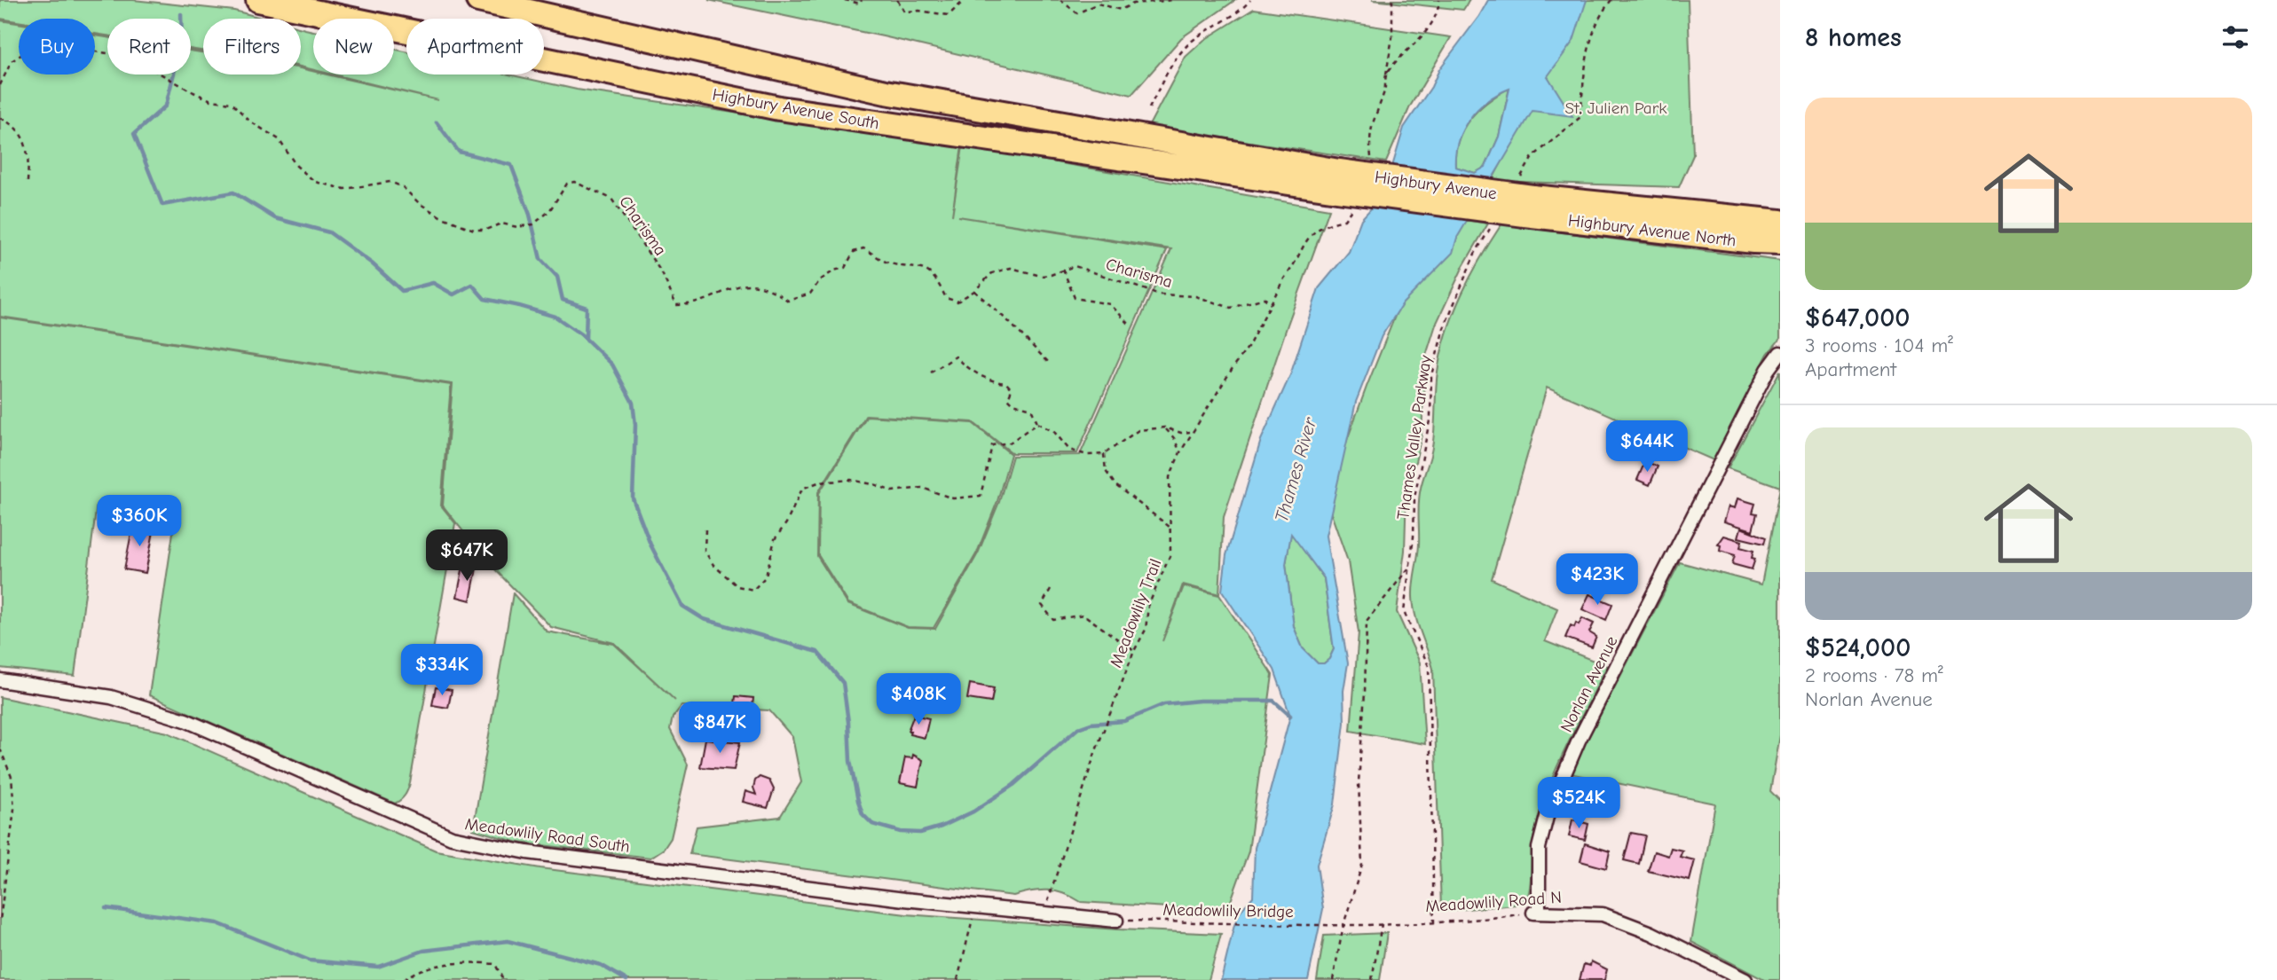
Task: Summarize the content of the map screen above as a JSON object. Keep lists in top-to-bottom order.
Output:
{
  "streets": {
    "highway": ["Highbury Avenue South", "Highbury Avenue", "Highbury Avenue North"],
    "street": ["Norlan Avenue", "Meadowlily Road South", "Meadowlily Road N"],
    "path": [
      "Charisma",
      "Thames Valley Parkway",
      "Meadowlily Trail",
      "Meadowlily Bridge"
    ]
  },
  "crossings": [
    ["Highbury Avenue South", "Highbury Avenue"],
    ["Highbury Avenue South", "Meadowlily Trail"],
    ["Highbury Avenue", "Highbury Avenue North"],
    ["Highbury Avenue", "Meadowlily Trail"],
    ["Charisma", "Meadowlily Trail"],
    ["Thames Valley Parkway", "Meadowlily Road N"],
    ["Meadowlily Trail", "Meadowlily Road South"],
    ["Norlan Avenue", "Meadowlily Road N"],
    ["Meadowlily Road South", "Meadowlily Bridge"],
    ["Meadowlily Road N", "Meadowlily Bridge"]
  ],
  "water": ["Thames River"],
  "parks": ["St. Julien Park"],
  "page": {
    "heading": "8 homes",
    "chip": [
      "Buy",
      "Rent",
      "Filters",
      "New",
      "Apartment"
    ],
    "list": [
      {
        "name": "$647,000",
        "note": "3 rooms · 104 m² · Apartment"
      },
      {
        "name": "$524,000",
        "note": "2 rooms · 78 m² · Norlan Avenue"
      }
    ],
    "price": [
      "$644K",
      "$360K",
      "$647K",
      "$423K",
      "$334K",
      "$408K",
      "$847K",
      "$524K"
    ]
  }
}
